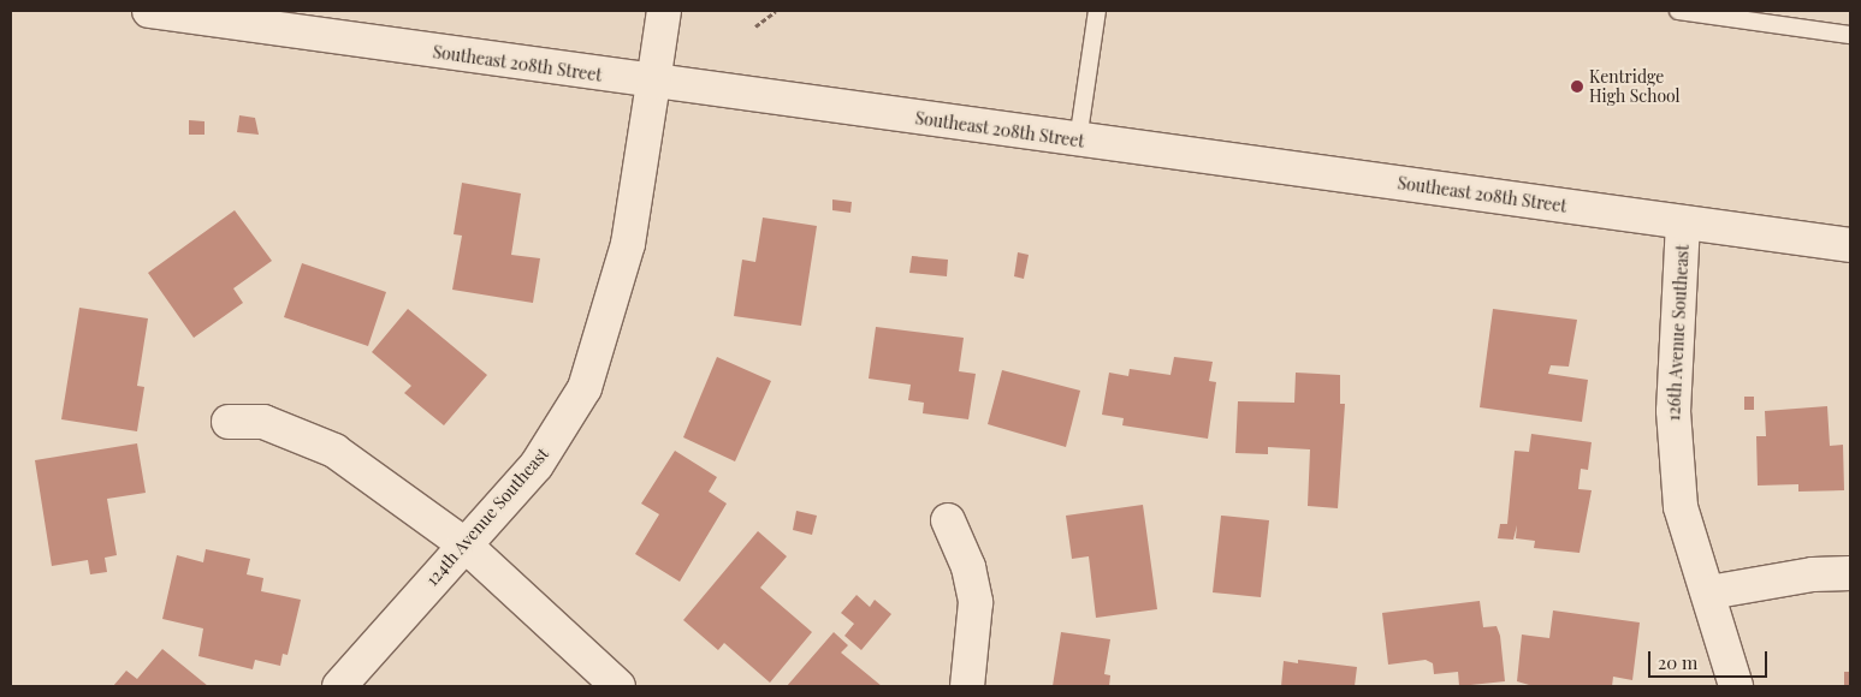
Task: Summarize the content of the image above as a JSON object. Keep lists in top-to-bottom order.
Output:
{
  "streets": {
    "street": ["Southeast 208th Street", "126th Avenue Southeast", "124th Avenue Southeast"]
  },
  "crossings": [
    ["Southeast 208th Street", "126th Avenue Southeast"],
    ["Southeast 208th Street", "124th Avenue Southeast"]
  ],
  "places": ["Kentridge High School"],
  "scale_bar": "20 m"
}
